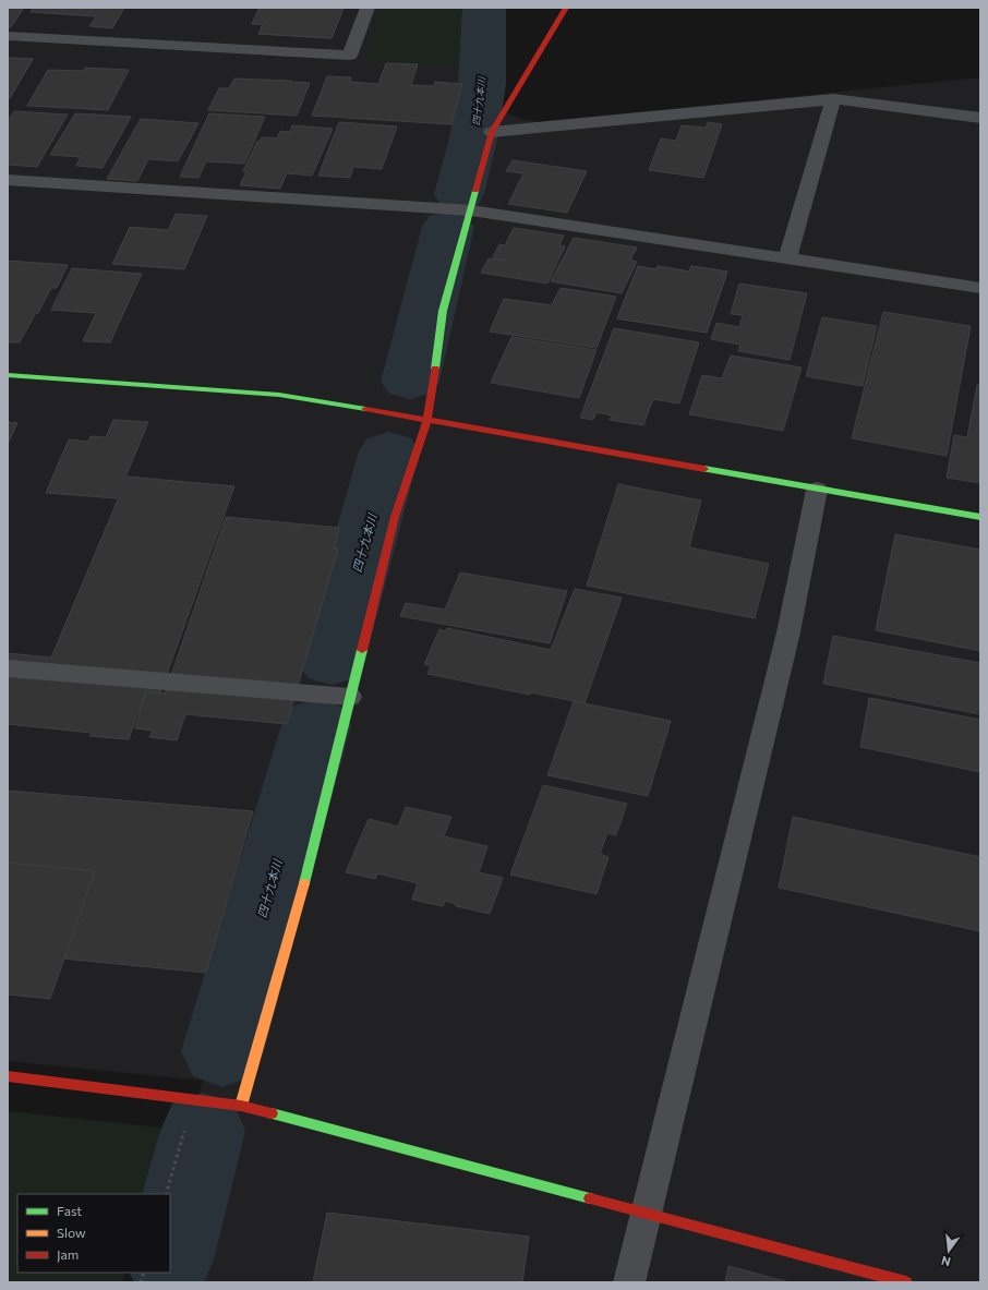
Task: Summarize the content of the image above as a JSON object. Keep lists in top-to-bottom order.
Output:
{
  "water": ["四十九本川"],
  "legend": ["Fast", "Slow", "Jam"],
  "north": "bottom"
}
